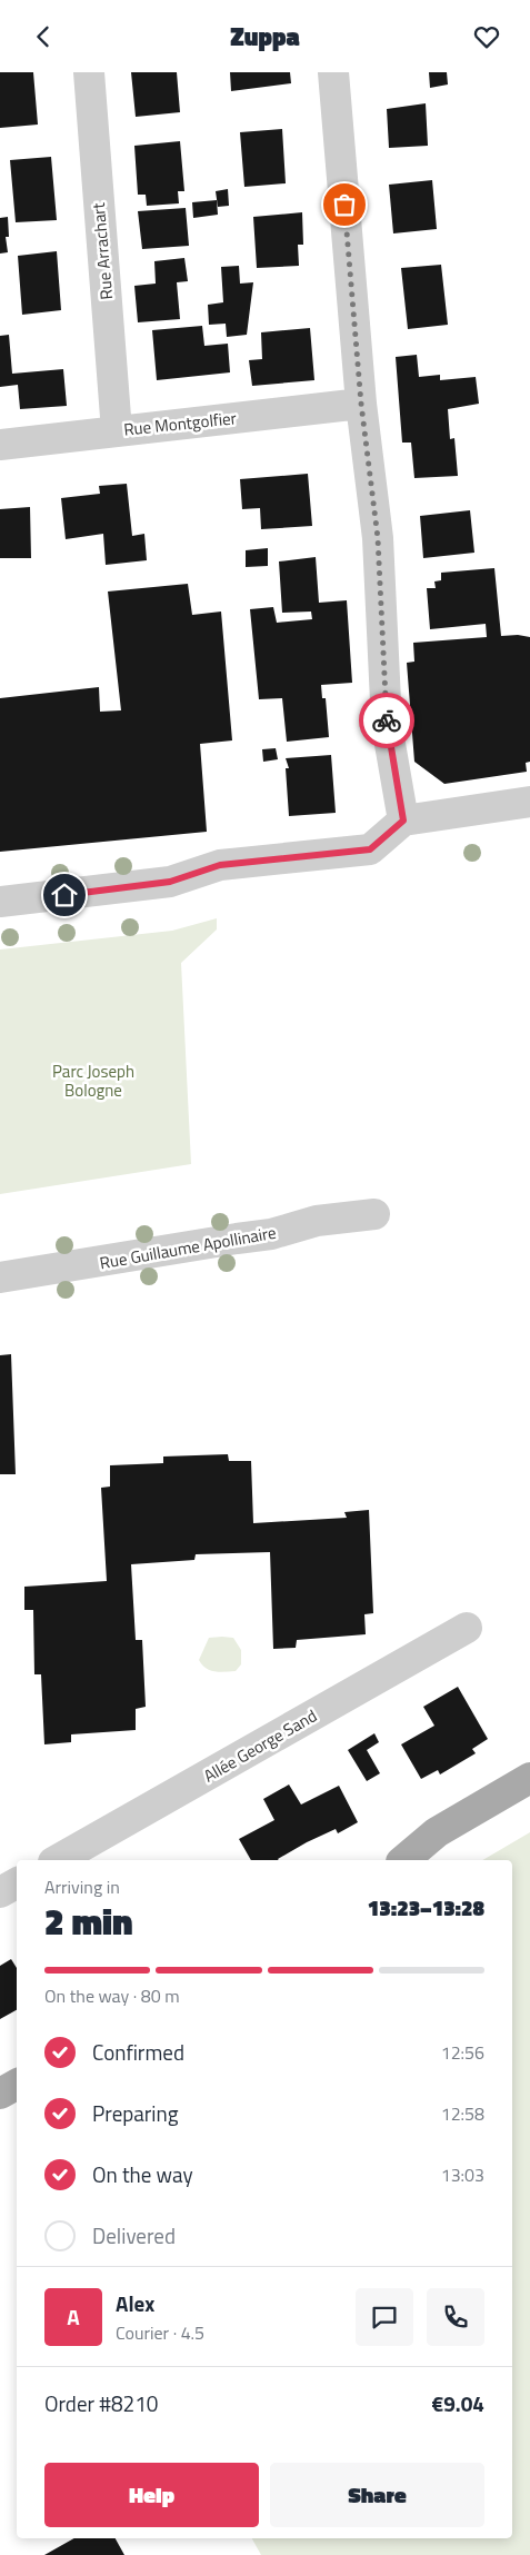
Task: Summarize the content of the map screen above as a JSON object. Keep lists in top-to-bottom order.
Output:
{
  "streets": {
    "street": [
      "Rue Arrachart",
      "Rue Montgolfier",
      "Rue Guillaume Apollinaire",
      "Allée George Sand"
    ]
  },
  "crossings": [
    ["Rue Arrachart", "Rue Montgolfier"]
  ],
  "parks": ["Parc Joseph Bologne"],
  "page": {
    "header": "Zuppa",
    "heading": ["2 min", "Arriving in", "13:23–13:28"],
    "panel": [
      "Alex",
      "Courier · 4.5",
      "Order #8210",
      "€9.04"
    ],
    "bar": "On the way · 80 m",
    "list": [
      ["Confirmed", "12:56"],
      ["Preparing", "12:58"],
      ["On the way", "13:03"],
      "Delivered"
    ],
    "round": "A",
    "buttons": ["Help", "Share"]
  }
}
